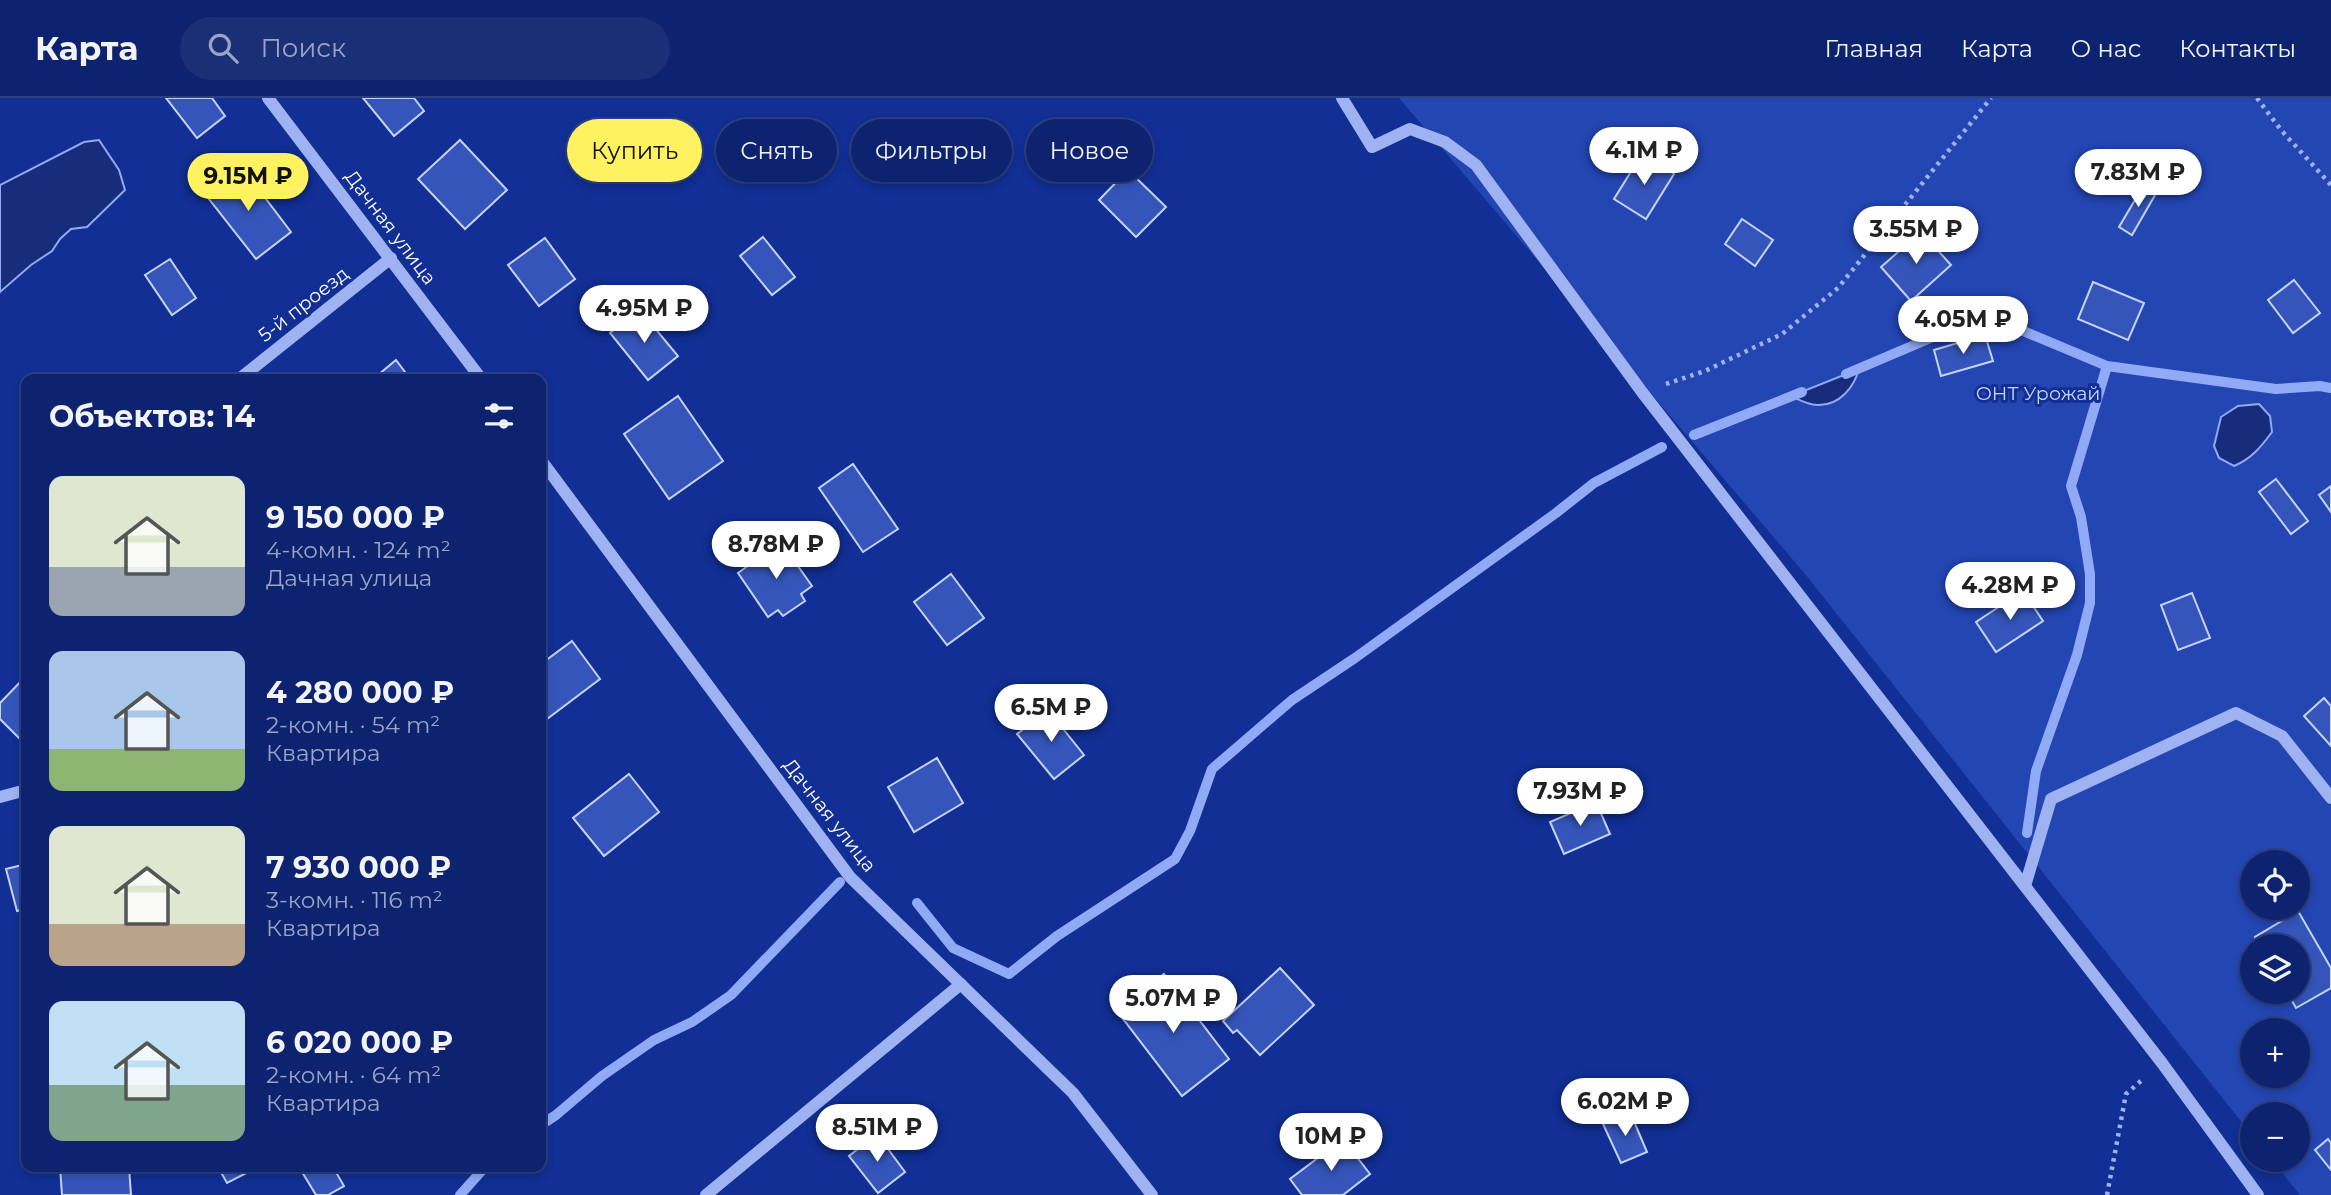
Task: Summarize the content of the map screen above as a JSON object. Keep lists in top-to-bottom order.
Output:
{
  "streets": {
    "street": ["Дачная улица", "5-й проезд"]
  },
  "crossings": [
    ["Дачная улица", "5-й проезд"]
  ],
  "parks": ["ОНТ Урожай"],
  "page": {
    "header": "Карта",
    "search": "Поиск",
    "nav": [
      "Главная",
      "Карта",
      "О нас",
      "Контакты"
    ],
    "chip": [
      "Купить",
      "Снять",
      "Фильтры",
      "Новое"
    ],
    "price": [
      "4.1M ₽",
      "7.83M ₽",
      "9.15M ₽",
      "3.55M ₽",
      "4.95M ₽",
      "4.05M ₽",
      "8.78M ₽",
      "4.28M ₽",
      "6.5M ₽",
      "7.93M ₽",
      "5.07M ₽",
      "6.02M ₽",
      "8.51M ₽",
      "10M ₽"
    ],
    "heading": "Объектов: 14",
    "list": [
      {
        "name": "9 150 000 ₽",
        "note": "4-комн. · 124 m² · Дачная улица"
      },
      {
        "name": "4 280 000 ₽",
        "note": "2-комн. · 54 m² · Квартира"
      },
      {
        "name": "7 930 000 ₽",
        "note": "3-комн. · 116 m² · Квартира"
      },
      {
        "name": "6 020 000 ₽",
        "note": "2-комн. · 64 m² · Квартира"
      }
    ],
    "map_buttons": ["+", "−"]
  }
}
